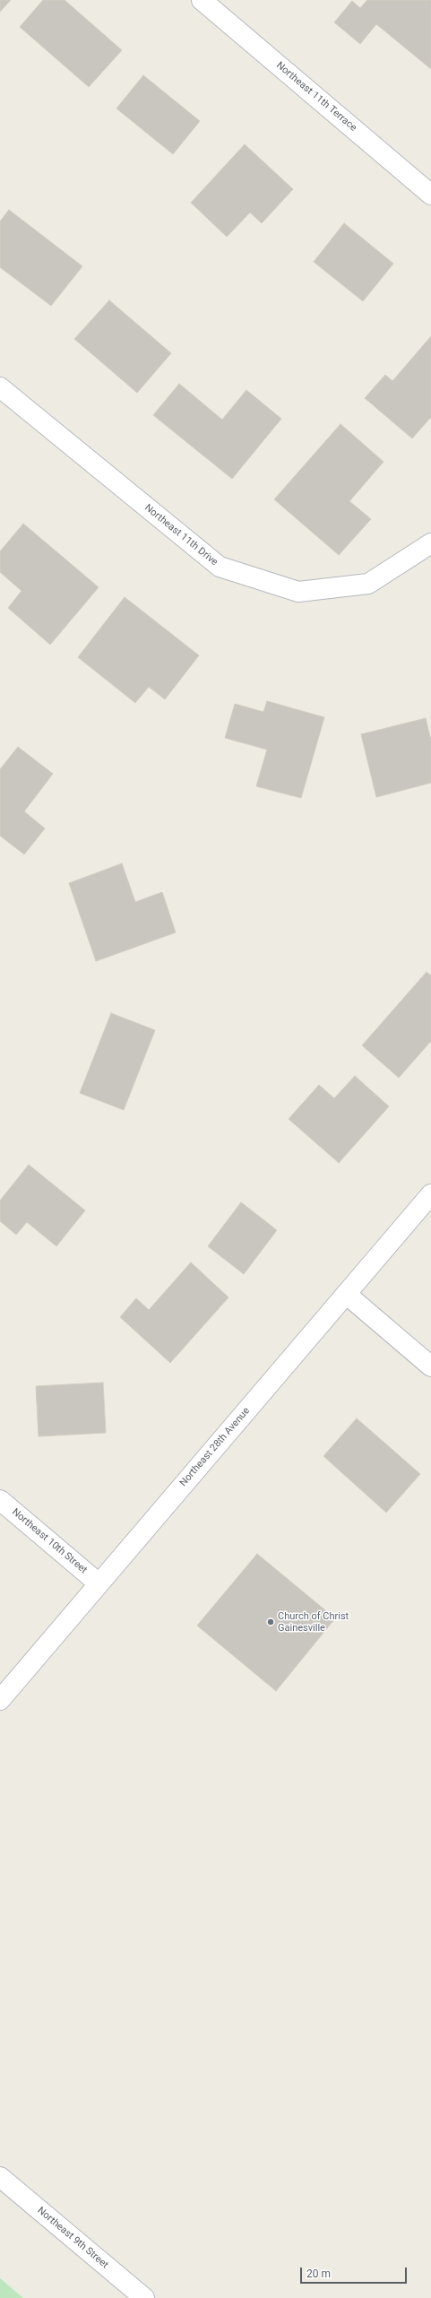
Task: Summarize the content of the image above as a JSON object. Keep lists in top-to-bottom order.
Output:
{
  "streets": {
    "street": [
      "Northeast 11th Terrace",
      "Northeast 11th Drive",
      "Northeast 28th Avenue",
      "Northeast 10th Street",
      "Northeast 9th Street"
    ]
  },
  "crossings": [
    ["Northeast 28th Avenue", "Northeast 10th Street"]
  ],
  "places": ["Church of Christ Gainesville"],
  "scale_bar": "20 m"
}
